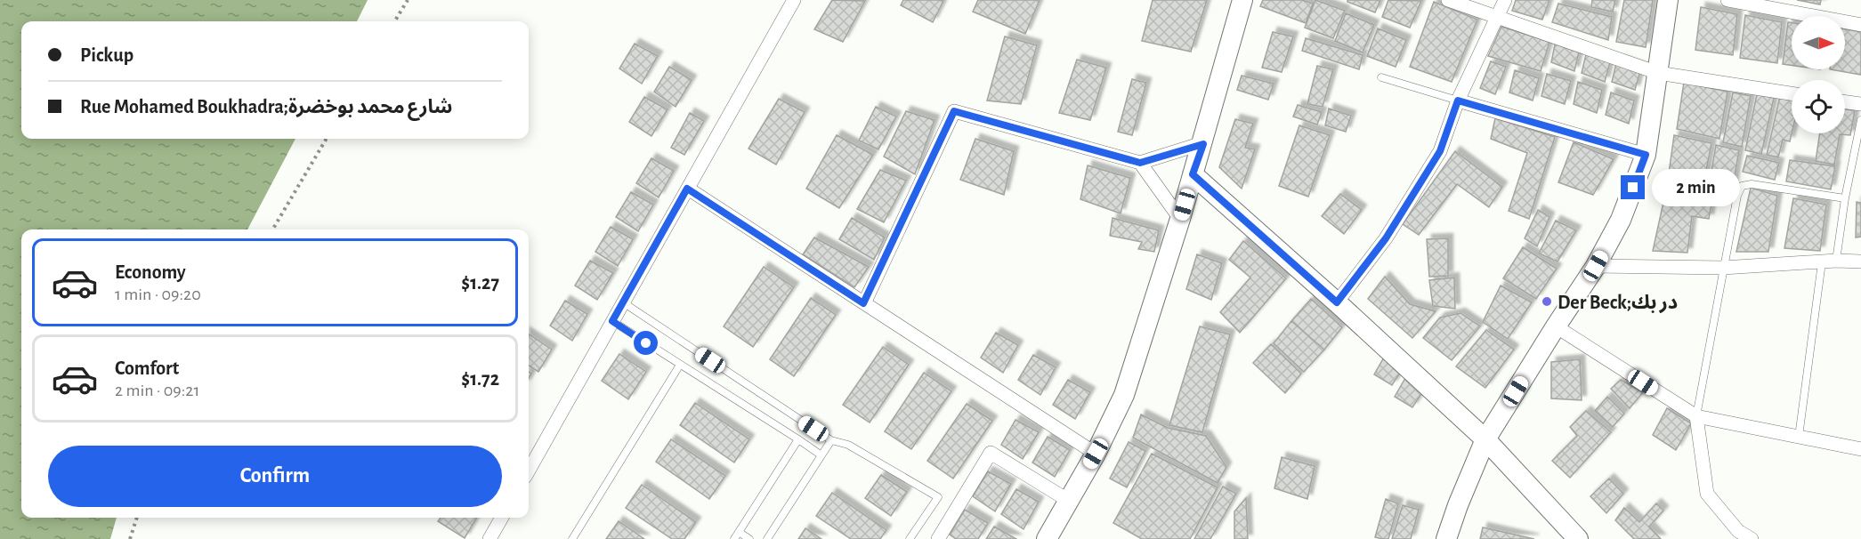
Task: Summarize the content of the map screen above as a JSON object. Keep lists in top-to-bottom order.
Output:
{
  "places": ["Der Beck;در بك"],
  "north": "right",
  "page": {
    "banner": ["Pickup", "Rue Mohamed Boukhadra;شارع محمد بوخضرة"],
    "bubble": "2 min",
    "list": [
      {
        "name": "Economy",
        "note": "1 min · 09:20",
        "value": "$1.27"
      },
      {
        "name": "Comfort",
        "note": "2 min · 09:21",
        "value": "$1.72"
      }
    ],
    "buttons": "Confirm"
  }
}
